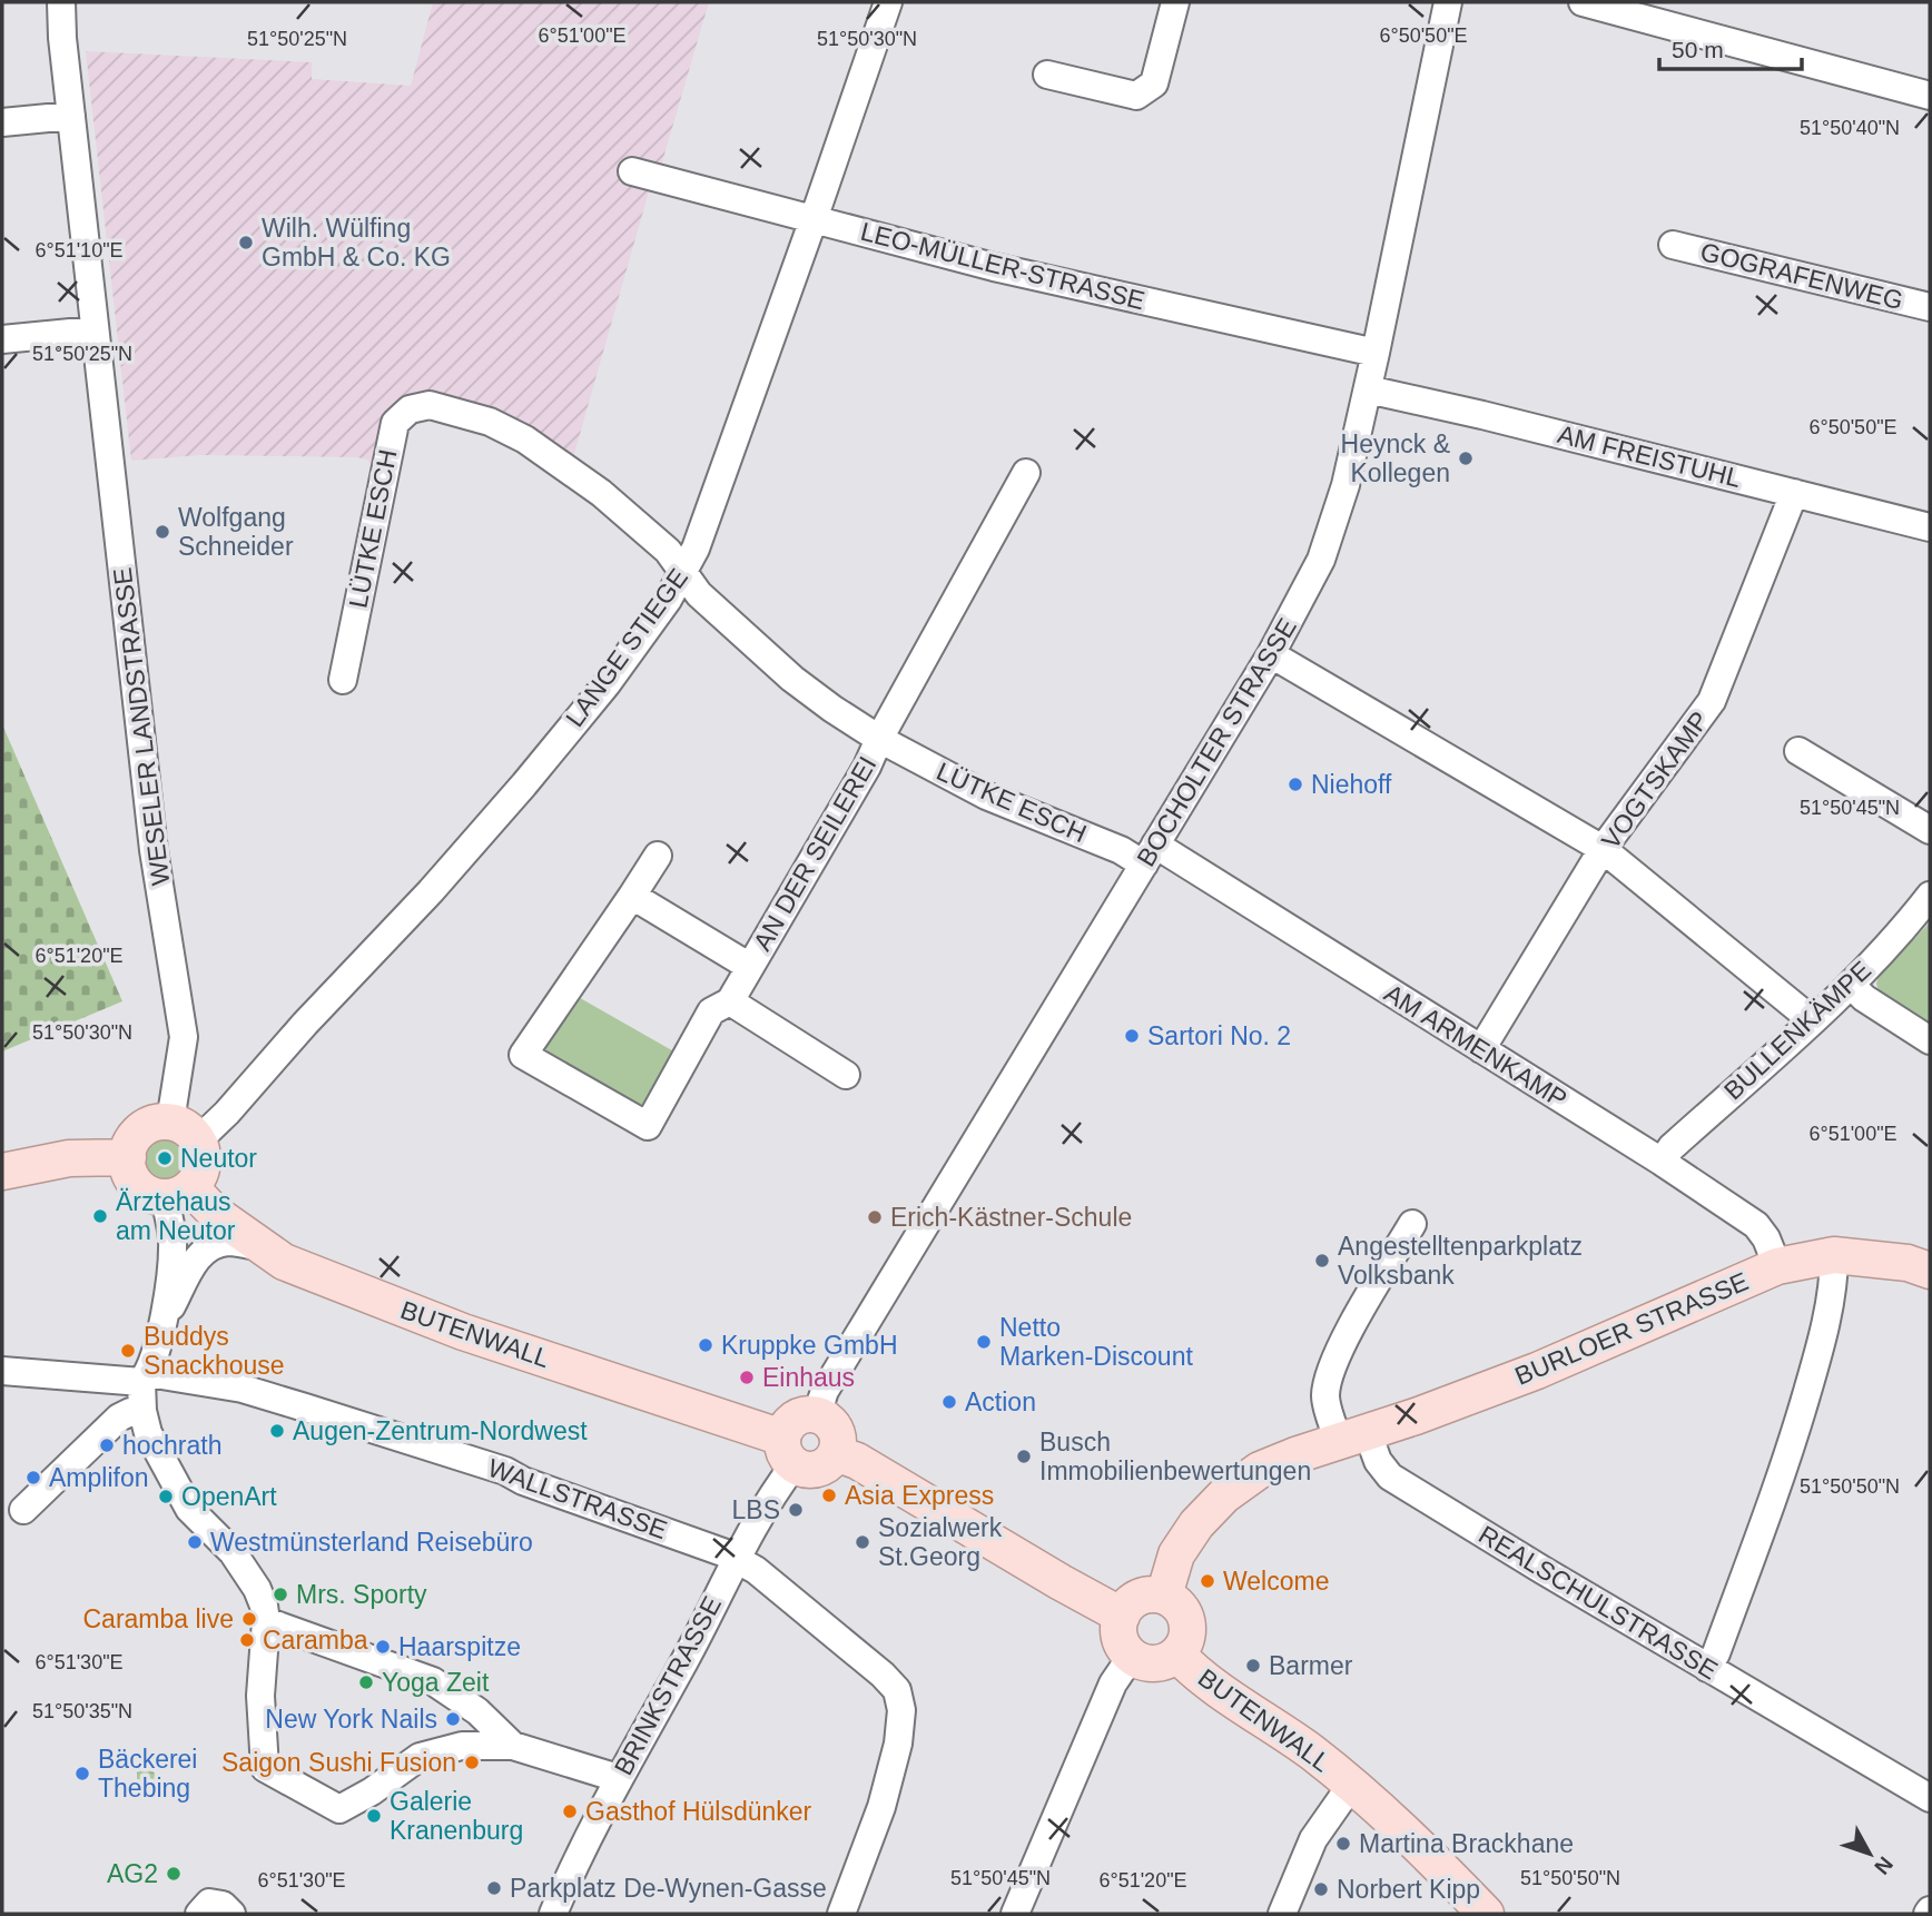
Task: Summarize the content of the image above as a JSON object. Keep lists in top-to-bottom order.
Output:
{
  "streets": {
    "main road": ["BURLOER STRASSE", "BUTENWALL"],
    "street": [
      "LEO-MÜLLER-STRASSE",
      "GOGRAFENWEG",
      "AM FREISTUHL",
      "LÜTKE ESCH",
      "LANGE STIEGE",
      "WESELER LANDSTRASSE",
      "BOCHOLTER STRASSE",
      "VOGTSKAMP",
      "AN DER SEILEREI",
      "BULLENKÄMPE",
      "AM ARMENKAMP",
      "WALLSTRASSE",
      "REALSCHULSTRASSE",
      "BRINKSTRASSE"
    ]
  },
  "crossings": [
    ["LEO-MÜLLER-STRASSE", "LANGE STIEGE"],
    ["LEO-MÜLLER-STRASSE", "BOCHOLTER STRASSE"],
    ["AM FREISTUHL", "BOCHOLTER STRASSE"],
    ["AM FREISTUHL", "VOGTSKAMP"],
    ["LÜTKE ESCH", "LANGE STIEGE"],
    ["LÜTKE ESCH", "BOCHOLTER STRASSE"],
    ["LÜTKE ESCH", "AN DER SEILEREI"],
    ["LÜTKE ESCH", "AM ARMENKAMP"],
    ["LANGE STIEGE", "WESELER LANDSTRASSE"],
    ["LANGE STIEGE", "BUTENWALL"],
    ["WESELER LANDSTRASSE", "BUTENWALL"],
    ["BOCHOLTER STRASSE", "AM ARMENKAMP"],
    ["BOCHOLTER STRASSE", "BUTENWALL"],
    ["BOCHOLTER STRASSE", "BRINKSTRASSE"],
    ["VOGTSKAMP", "AM ARMENKAMP"],
    ["BULLENKÄMPE", "AM ARMENKAMP"],
    ["AM ARMENKAMP", "BURLOER STRASSE"],
    ["BURLOER STRASSE", "BUTENWALL"],
    ["BURLOER STRASSE", "REALSCHULSTRASSE"],
    ["BUTENWALL", "BRINKSTRASSE"],
    ["WALLSTRASSE", "BRINKSTRASSE"]
  ],
  "places": [
    "Wilh. Wülfing GmbH & Co. KG",
    "Heynck & Kollegen",
    "Wolfgang Schneider",
    "Niehoff",
    "Sartori No. 2",
    "Neutor",
    "Ärztehaus am Neutor",
    "Erich-Kästner-Schule",
    "Angestelltenparkplatz Volksbank",
    "Netto Marken-Discount",
    "Kruppke GmbH",
    "Buddys Snackhouse",
    "Einhaus",
    "Action",
    "Augen-Zentrum-Nordwest",
    "hochrath",
    "Busch Immobilienbewertungen",
    "Amplifon",
    "Asia Express",
    "OpenArt",
    "LBS",
    "Westmünsterland Reisebüro",
    "Sozialwerk St.Georg",
    "Welcome",
    "Mrs. Sporty",
    "Caramba live",
    "Caramba",
    "Haarspitze",
    "Barmer",
    "Yoga Zeit",
    "New York Nails",
    "Saigon Sushi Fusion",
    "Bäckerei Thebing",
    "Gasthof Hülsdünker",
    "Galerie Kranenburg",
    "Martina Brackhane",
    "AG2",
    "Parkplatz De-Wynen-Gasse",
    "Norbert Kipp"
  ],
  "scale_bar": "50 m",
  "north": "bottom right",
  "coordinates": [
    "6°51'00\"E",
    "6°50'50\"E",
    "51°50'25\"N",
    "51°50'30\"N",
    "51°50'40\"N",
    "6°51'10\"E",
    "51°50'45\"N",
    "6°51'20\"E",
    "51°50'50\"N",
    "6°51'30\"E",
    "51°50'35\"N"
  ]
}
